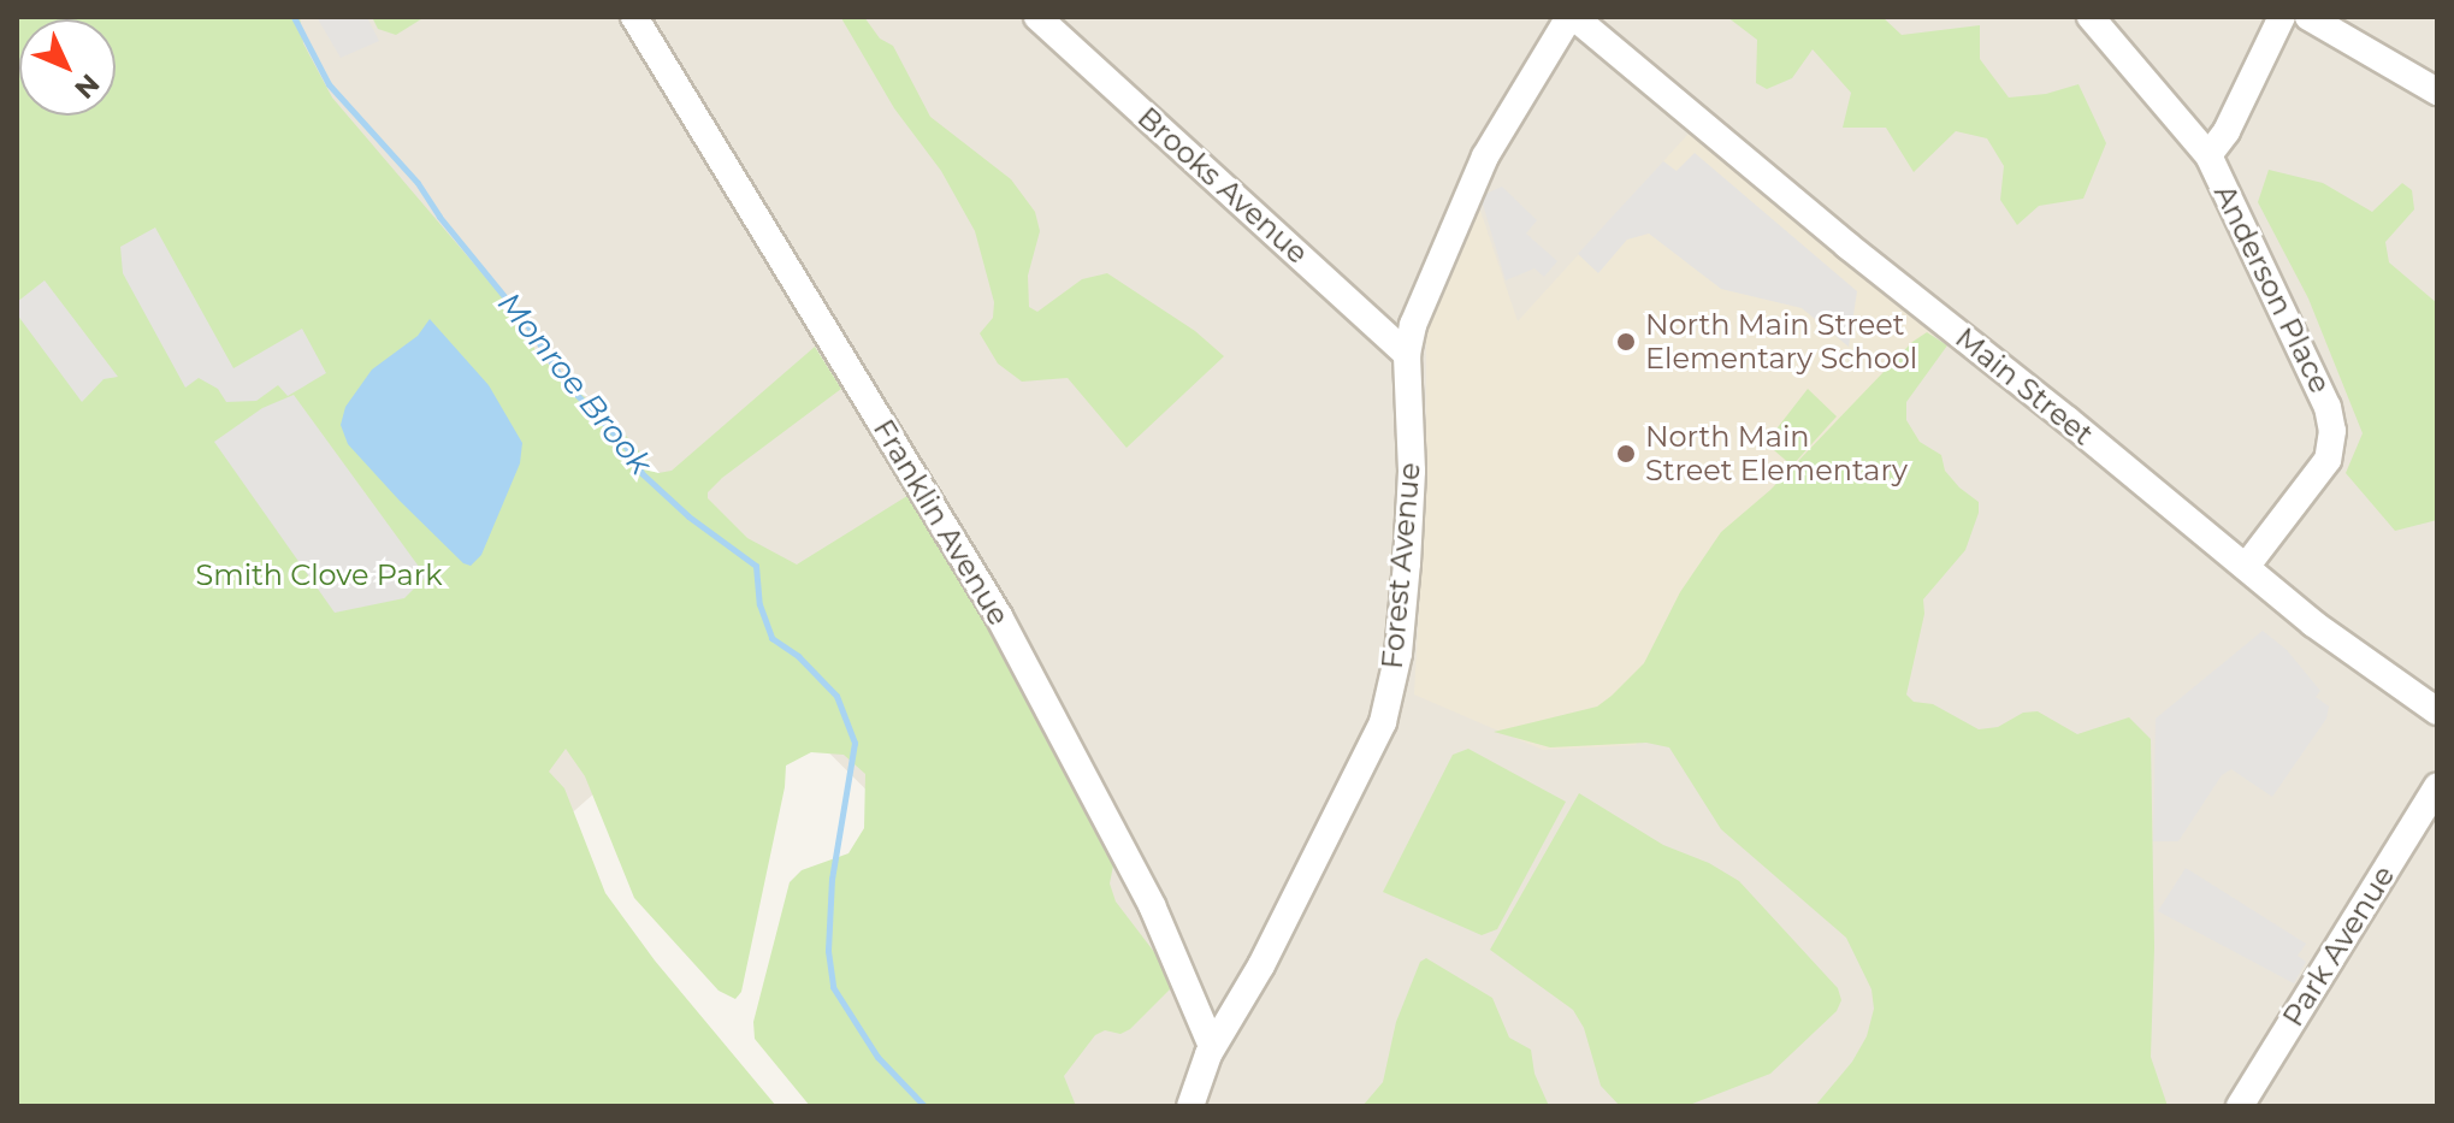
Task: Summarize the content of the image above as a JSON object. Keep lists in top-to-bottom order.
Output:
{
  "streets": {
    "street": [
      "Brooks Avenue",
      "Anderson Place",
      "Main Street",
      "Franklin Avenue",
      "Forest Avenue",
      "Park Avenue"
    ]
  },
  "crossings": [
    ["Brooks Avenue", "Forest Avenue"],
    ["Anderson Place", "Main Street"],
    ["Main Street", "Forest Avenue"],
    ["Franklin Avenue", "Forest Avenue"]
  ],
  "water": ["Monroe Brook"],
  "parks": ["Smith Clove Park"],
  "places": ["North Main Street Elementary School", "North Main Street Elementary"],
  "north": "bottom right"
}
